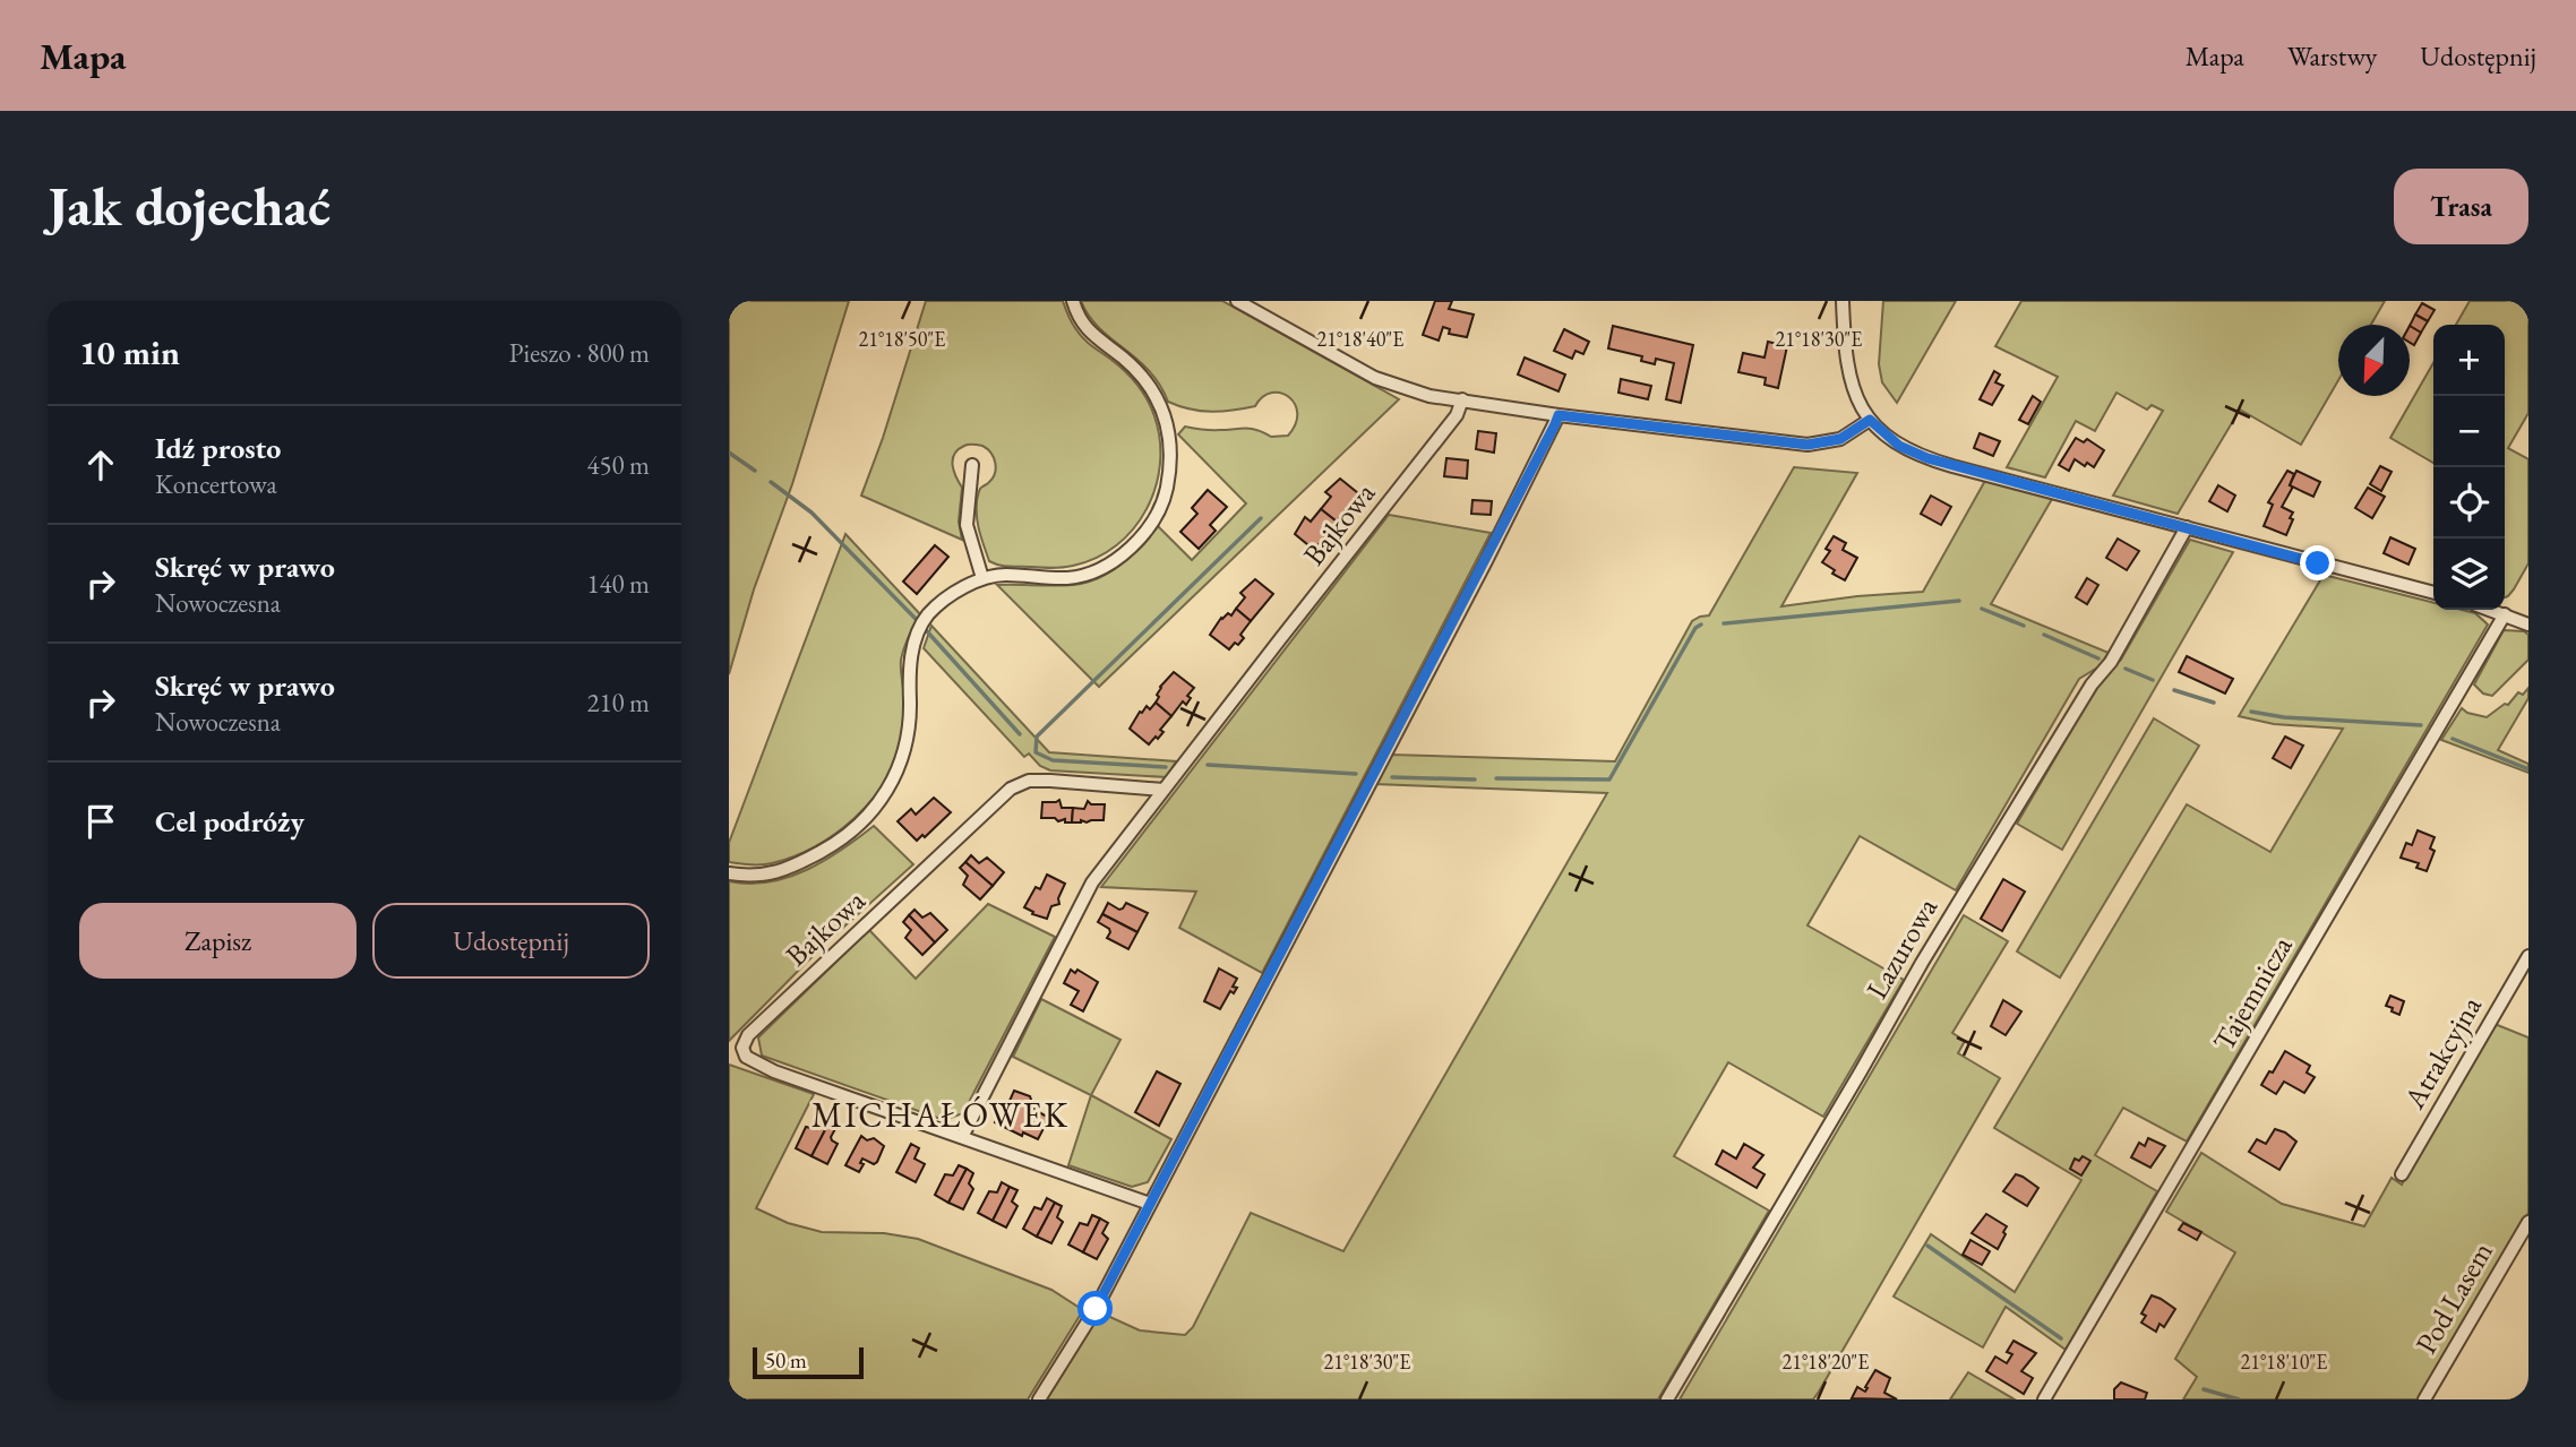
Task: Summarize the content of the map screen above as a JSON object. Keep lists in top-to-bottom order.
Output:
{
  "streets": {
    "street": [
      "Bajkowa",
      "Lazurowa",
      "Tajemnicza",
      "Atrakcyjna",
      "Pod Lasem"
    ]
  },
  "districts": ["MICHAŁÓWEK"],
  "scale_bar": "50 m",
  "north": "bottom left",
  "page": {
    "header": "Mapa",
    "nav": ["Mapa", "Warstwy", "Udostępnij"],
    "buttons": [
      "Trasa",
      ["Zapisz", "Udostępnij"]
    ],
    "title": "Jak dojechać",
    "heading": ["10 min", "Pieszo · 800 m"],
    "map_buttons": ["+", "−"],
    "list": [
      ["Idź prosto", "Koncertowa", "450 m"],
      ["Skręć w prawo", "Nowoczesna", "140 m"],
      ["Skręć w prawo", "Nowoczesna", "210 m"],
      "Cel podróży"
    ],
    "scale": "50 m"
  },
  "coordinates": [
    "21°18'40\"E",
    "21°18'30\"E",
    "21°18'50\"E",
    "21°18'20\"E",
    "21°18'10\"E"
  ]
}
